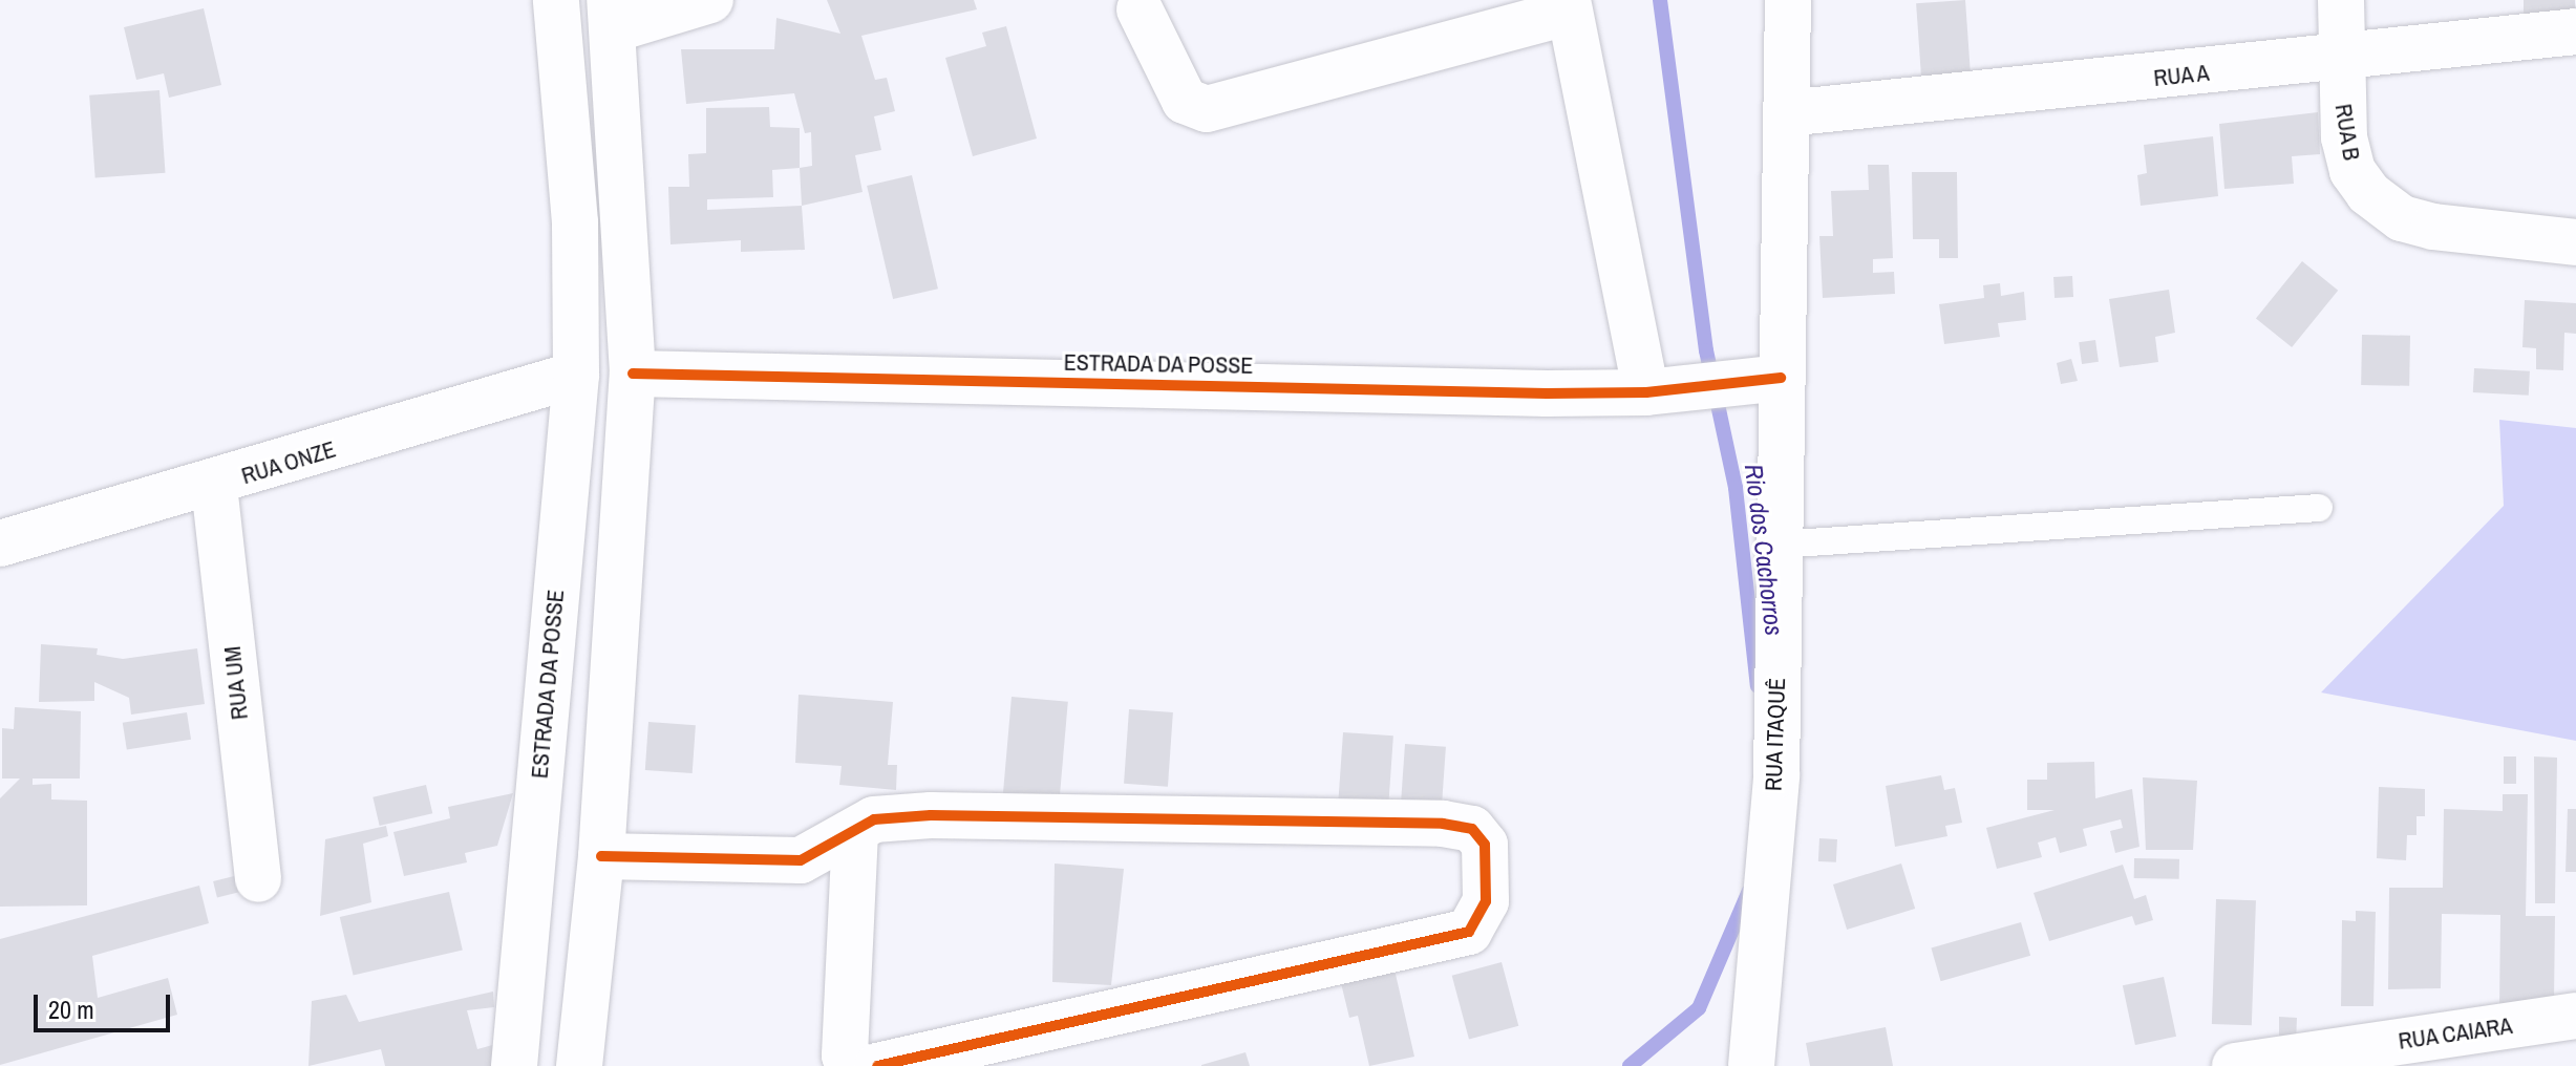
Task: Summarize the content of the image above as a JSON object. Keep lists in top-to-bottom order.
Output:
{
  "streets": {
    "street": [
      "RUA A",
      "RUA B",
      "ESTRADA DA POSSE",
      "RUA ONZE",
      "RUA UM",
      "RUA ITAQUÊ",
      "RUA CAIARA"
    ]
  },
  "crossings": [
    ["RUA A", "RUA B"],
    ["RUA A", "RUA ITAQUÊ"],
    ["ESTRADA DA POSSE", "RUA ONZE"],
    ["ESTRADA DA POSSE", "RUA ITAQUÊ"],
    ["RUA ONZE", "RUA UM"]
  ],
  "water": ["Rio dos Cachorros"],
  "scale_bar": "20 m"
}
